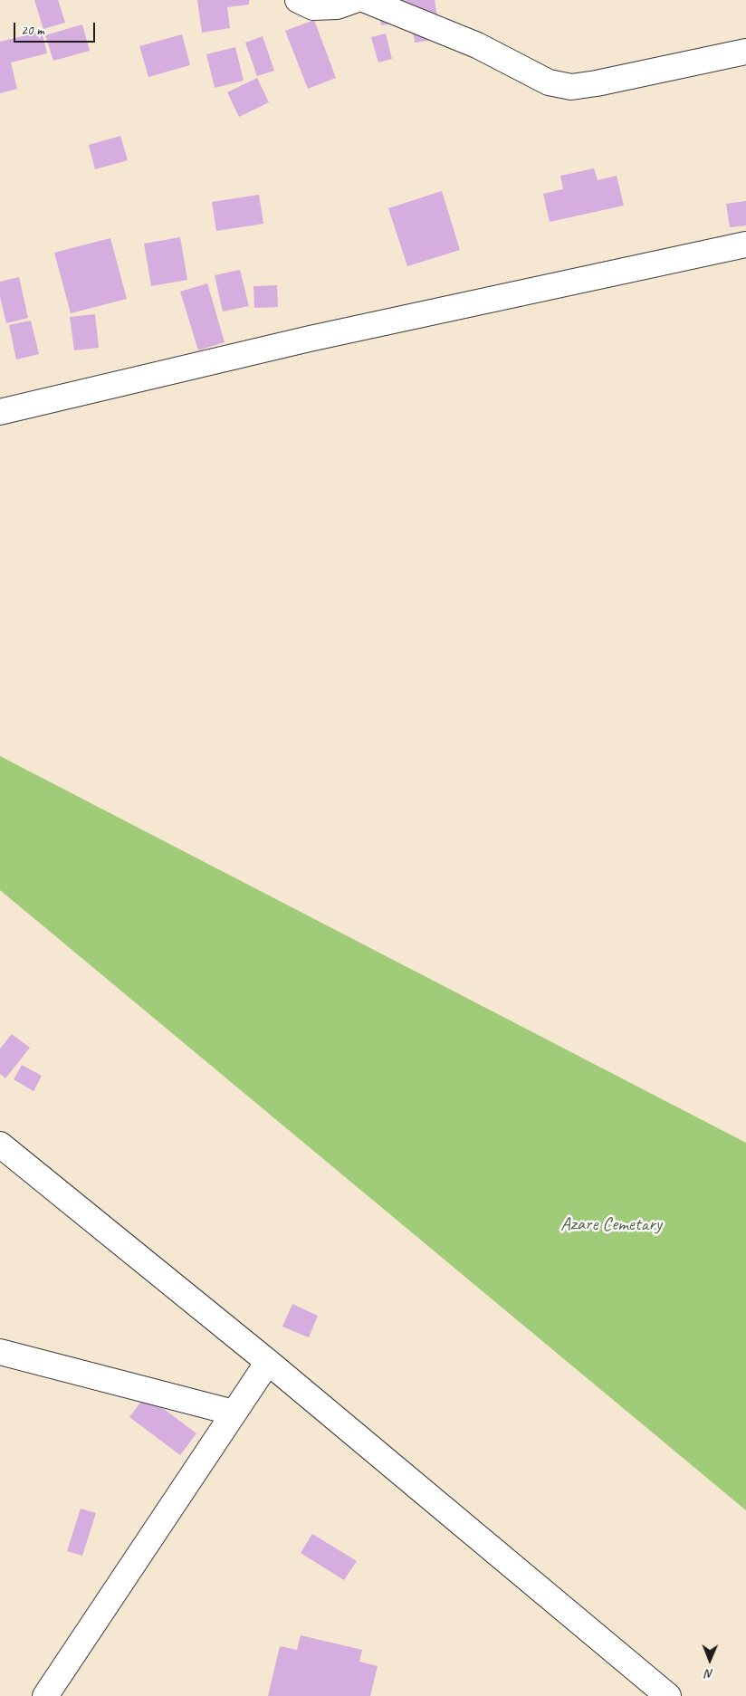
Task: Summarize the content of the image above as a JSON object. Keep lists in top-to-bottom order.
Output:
{
  "parks": ["Azare Cemetary"],
  "scale_bar": "20 m",
  "north": "bottom"
}
